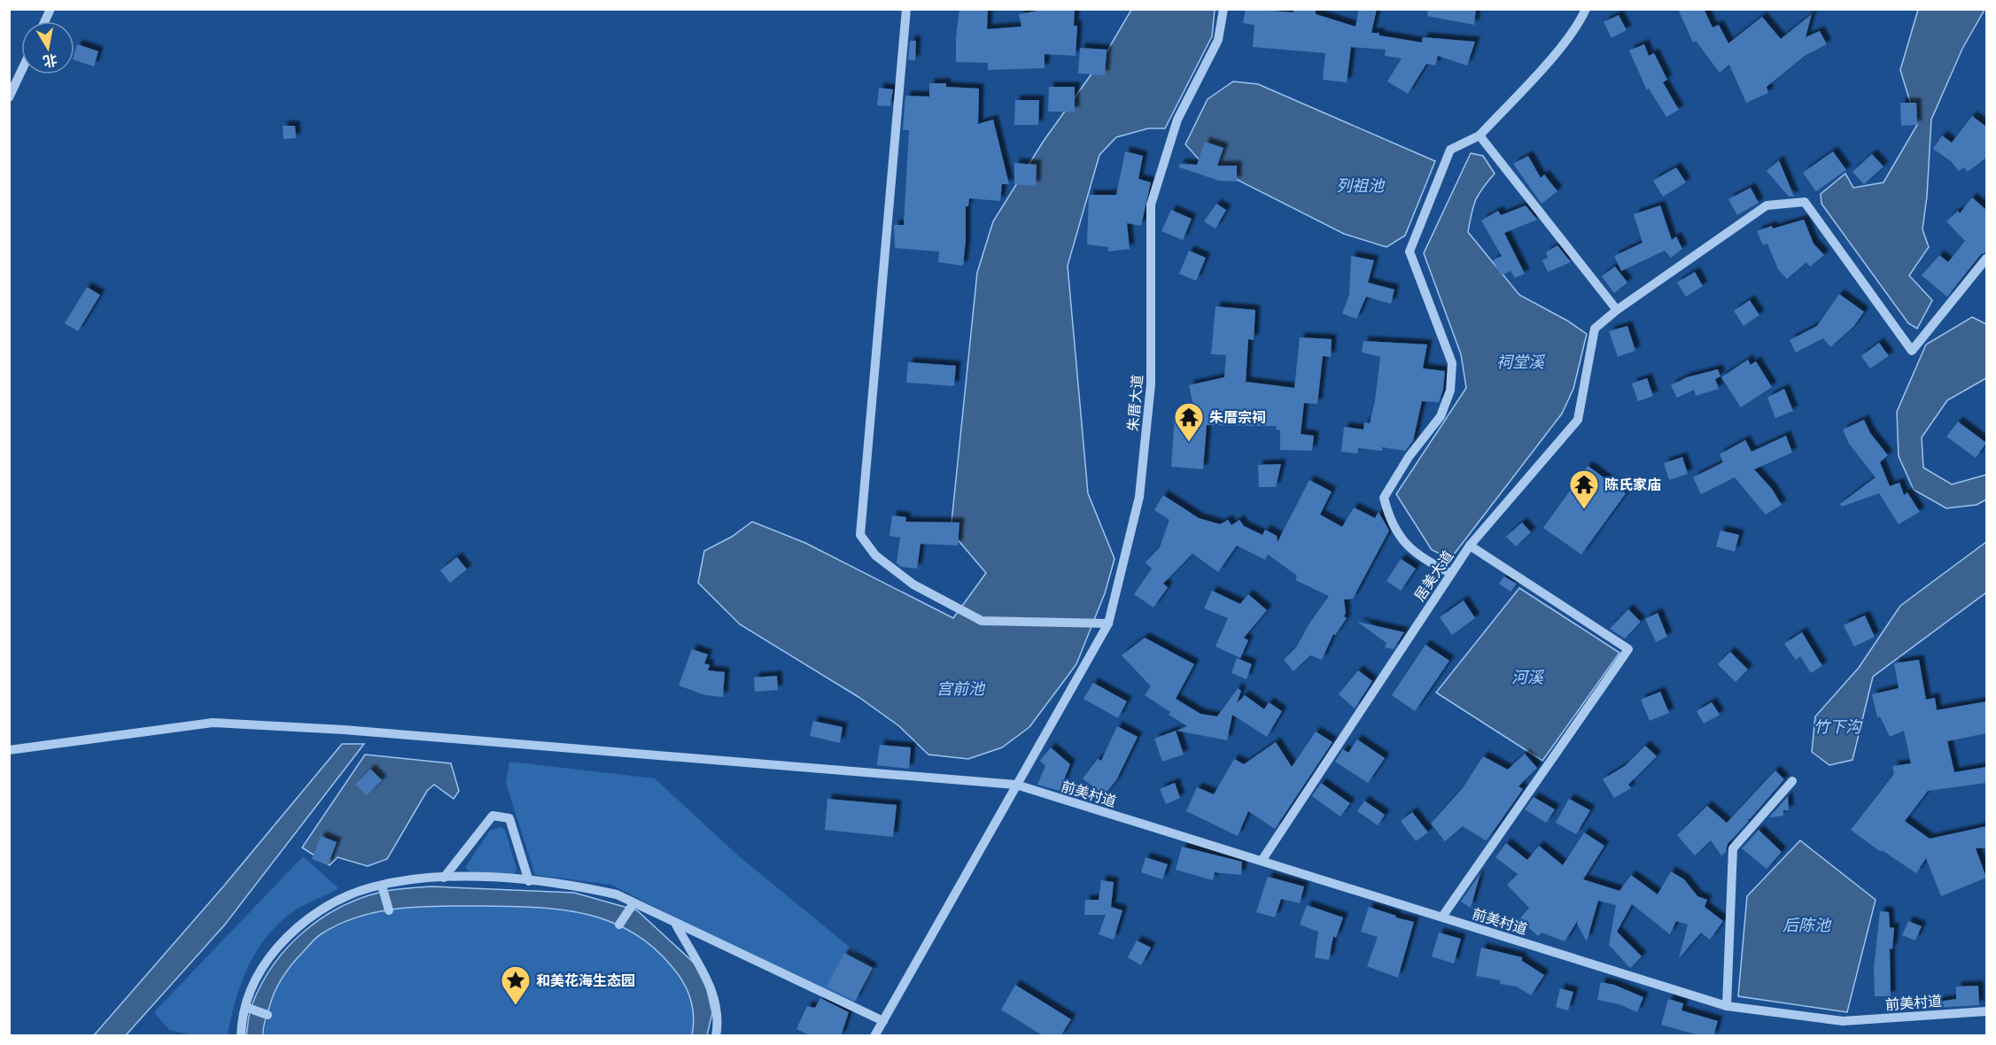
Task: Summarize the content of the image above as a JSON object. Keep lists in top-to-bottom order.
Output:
{
  "streets": {
    "street": ["朱厝大道", "居美大道", "前美村道"]
  },
  "crossings": [
    ["朱厝大道", "前美村道"],
    ["居美大道", "前美村道"]
  ],
  "water": [
    "列祖池",
    "祠堂溪",
    "河溪",
    "宫前池",
    "竹下沟",
    "后陈池"
  ],
  "places": {
    "temple": ["朱厝宗祠", "陈氏家庙"],
    "place": ["和美花海生态园"]
  },
  "north": "bottom"
}
